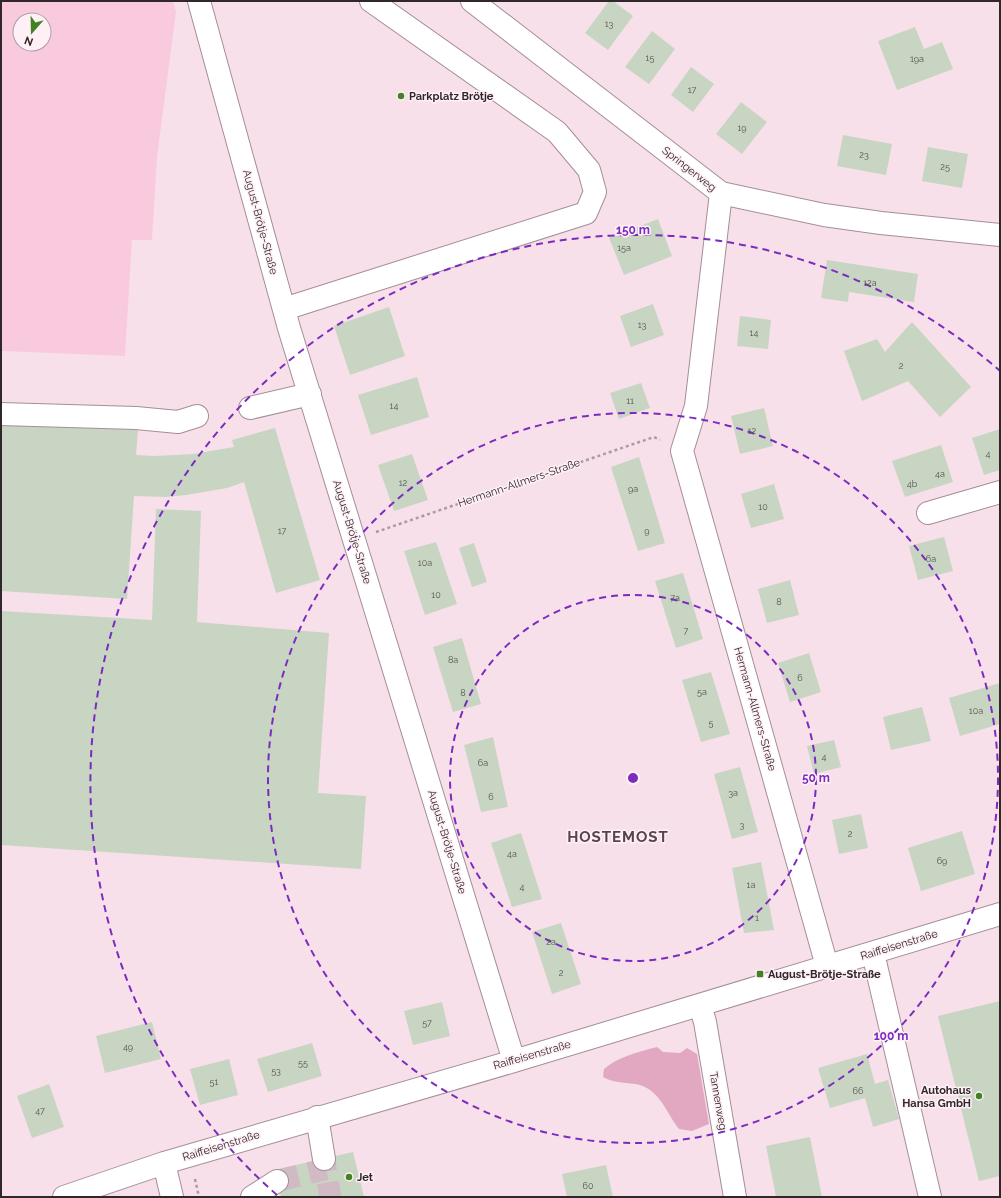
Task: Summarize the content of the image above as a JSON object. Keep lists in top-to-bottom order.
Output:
{
  "streets": {
    "street": [
      "Springerweg",
      "August-Brötje-Straße",
      "Hermann-Allmers-Straße",
      "Raiffeisenstraße",
      "Tannenweg"
    ]
  },
  "crossings": [
    ["August-Brötje-Straße", "Hermann-Allmers-Straße"],
    ["August-Brötje-Straße", "Raiffeisenstraße"],
    ["Hermann-Allmers-Straße", "Raiffeisenstraße"],
    ["Raiffeisenstraße", "Tannenweg"]
  ],
  "districts": ["HOSTEMOST"],
  "places": {
    "other": ["Parkplatz Brötje", "Autohaus Hansa GmbH", "Jet"],
    "transit": ["August-Brötje-Straße"]
  },
  "house_numbers": [
    "13",
    "15",
    "19a",
    "17",
    "19",
    "23",
    "25",
    "15a",
    "12a",
    "13",
    "14",
    "2",
    "11",
    "14",
    "12",
    "4",
    "4a",
    "12",
    "4b",
    "9a",
    "10",
    "17",
    "9",
    "6a",
    "10a",
    "10",
    "7a",
    "8",
    "7",
    "8a",
    "6",
    "5a",
    "8",
    "10a",
    "5",
    "4",
    "6a",
    "3a",
    "6",
    "3",
    "2",
    "4a",
    "69",
    "1a",
    "4",
    "1",
    "2a",
    "2",
    "57",
    "49",
    "55",
    "53",
    "51",
    "66",
    "47",
    "60"
  ],
  "north": "bottom",
  "rings": ["150 m", "50 m", "100 m"]
}
